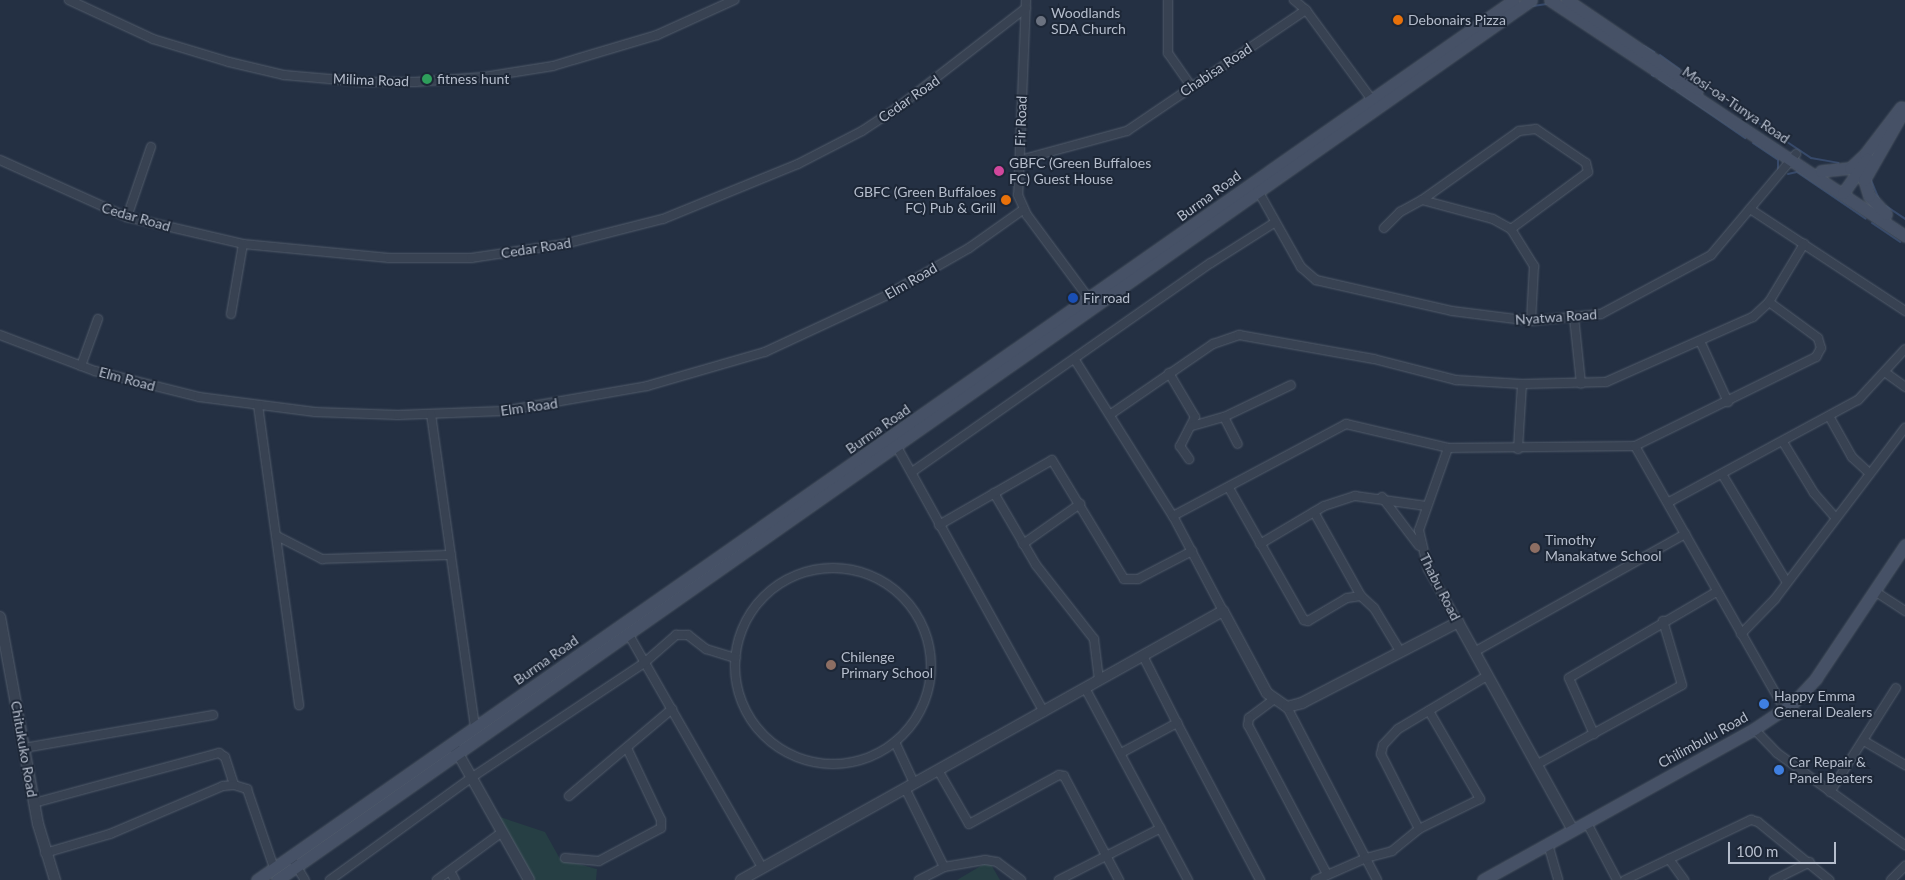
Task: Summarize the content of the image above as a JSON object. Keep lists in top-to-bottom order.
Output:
{
  "streets": {
    "main road": ["Mosi-oa-Tunya Road", "Burma Road", "Chilimbulu Road"],
    "street": [
      "Chabisa Road",
      "Milima Road",
      "Cedar Road",
      "Fir Road",
      "Elm Road",
      "Nyatwa Road",
      "Thabu Road",
      "Chitukuko Road"
    ]
  },
  "crossings": [
    ["Chabisa Road", "Fir Road"],
    ["Cedar Road", "Fir Road"],
    ["Mosi-oa-Tunya Road", "Nyatwa Road"],
    ["Fir Road", "Burma Road"],
    ["Fir Road", "Elm Road"],
    ["Burma Road", "Nyatwa Road"],
    ["Thabu Road", "Chilimbulu Road"]
  ],
  "places": [
    "Debonairs Pizza",
    "Woodlands SDA Church",
    "fitness hunt",
    "GBFC (Green Buffaloes FC) Guest House",
    "GBFC (Green Buffaloes FC) Pub & Grill",
    "Fir road",
    "Timothy Manakatwe School",
    "Chilenge Primary School",
    "Happy Emma General Dealers",
    "Car Repair & Panel Beaters"
  ],
  "scale_bar": "100 m"
}
